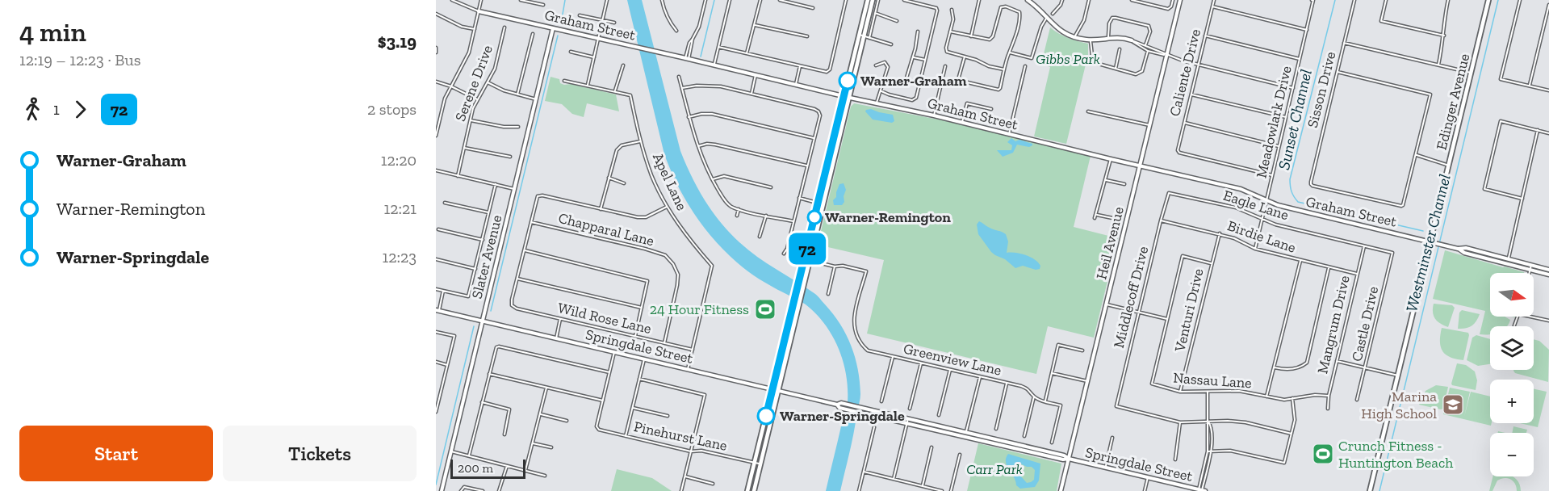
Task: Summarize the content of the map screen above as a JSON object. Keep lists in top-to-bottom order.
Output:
{
  "streets": {
    "main road": ["Edinger Avenue"],
    "street": [
      "Graham Street",
      "Caliente Drive",
      "Serene Drive",
      "Sisson Drive",
      "Meadowlark Drive",
      "Apel Lane",
      "Eagle Lane",
      "Chapparal Lane",
      "Birdie Lane",
      "Heil Avenue",
      "Slater Avenue",
      "Middlecoff Drive",
      "Venturi Drive",
      "Wild Rose Lane",
      "Castle Drive",
      "Mangrum Drive",
      "Springdale Street",
      "Greenview Lane",
      "Nassau Lane",
      "Pinehurst Lane"
    ]
  },
  "crossings": [
    ["Graham Street", "Edinger Avenue"],
    ["Graham Street", "Meadowlark Drive"],
    ["Graham Street", "Heil Avenue"],
    ["Graham Street", "Slater Avenue"],
    ["Caliente Drive", "Meadowlark Drive"],
    ["Meadowlark Drive", "Eagle Lane"],
    ["Meadowlark Drive", "Birdie Lane"],
    ["Apel Lane", "Wild Rose Lane"],
    ["Eagle Lane", "Middlecoff Drive"],
    ["Eagle Lane", "Castle Drive"],
    ["Eagle Lane", "Mangrum Drive"],
    ["Chapparal Lane", "Wild Rose Lane"],
    ["Birdie Lane", "Middlecoff Drive"],
    ["Birdie Lane", "Venturi Drive"],
    ["Birdie Lane", "Mangrum Drive"],
    ["Heil Avenue", "Springdale Street"],
    ["Slater Avenue", "Springdale Street"],
    ["Venturi Drive", "Nassau Lane"],
    ["Mangrum Drive", "Nassau Lane"]
  ],
  "water": ["Sunset Channel", "Westminster Channel"],
  "parks": ["Gibbs Park", "Carr Park"],
  "places": {
    "other": ["Warner-Graham", "Warner-Remington", "Warner-Springdale"],
    "sports": ["24 Hour Fitness", "Crunch Fitness - Huntington Beach"],
    "school or university": ["Marina High School"]
  },
  "lines": ["bus line 72"],
  "scale_bar": "200 m",
  "north": "right",
  "page": {
    "heading": ["4 min", "12:19 – 12:23 · Bus", "$3.19"],
    "on_map": "72",
    "legs": ["1", "72", "2 stops"],
    "list": [
      {
        "name": "Warner-Graham",
        "value": "12:20"
      },
      {
        "name": "Warner-Remington",
        "value": "12:21"
      },
      {
        "name": "Warner-Springdale",
        "value": "12:23"
      }
    ],
    "map_buttons": ["+", "−"],
    "buttons": ["Start", "Tickets"],
    "scale": "200 m"
  }
}
